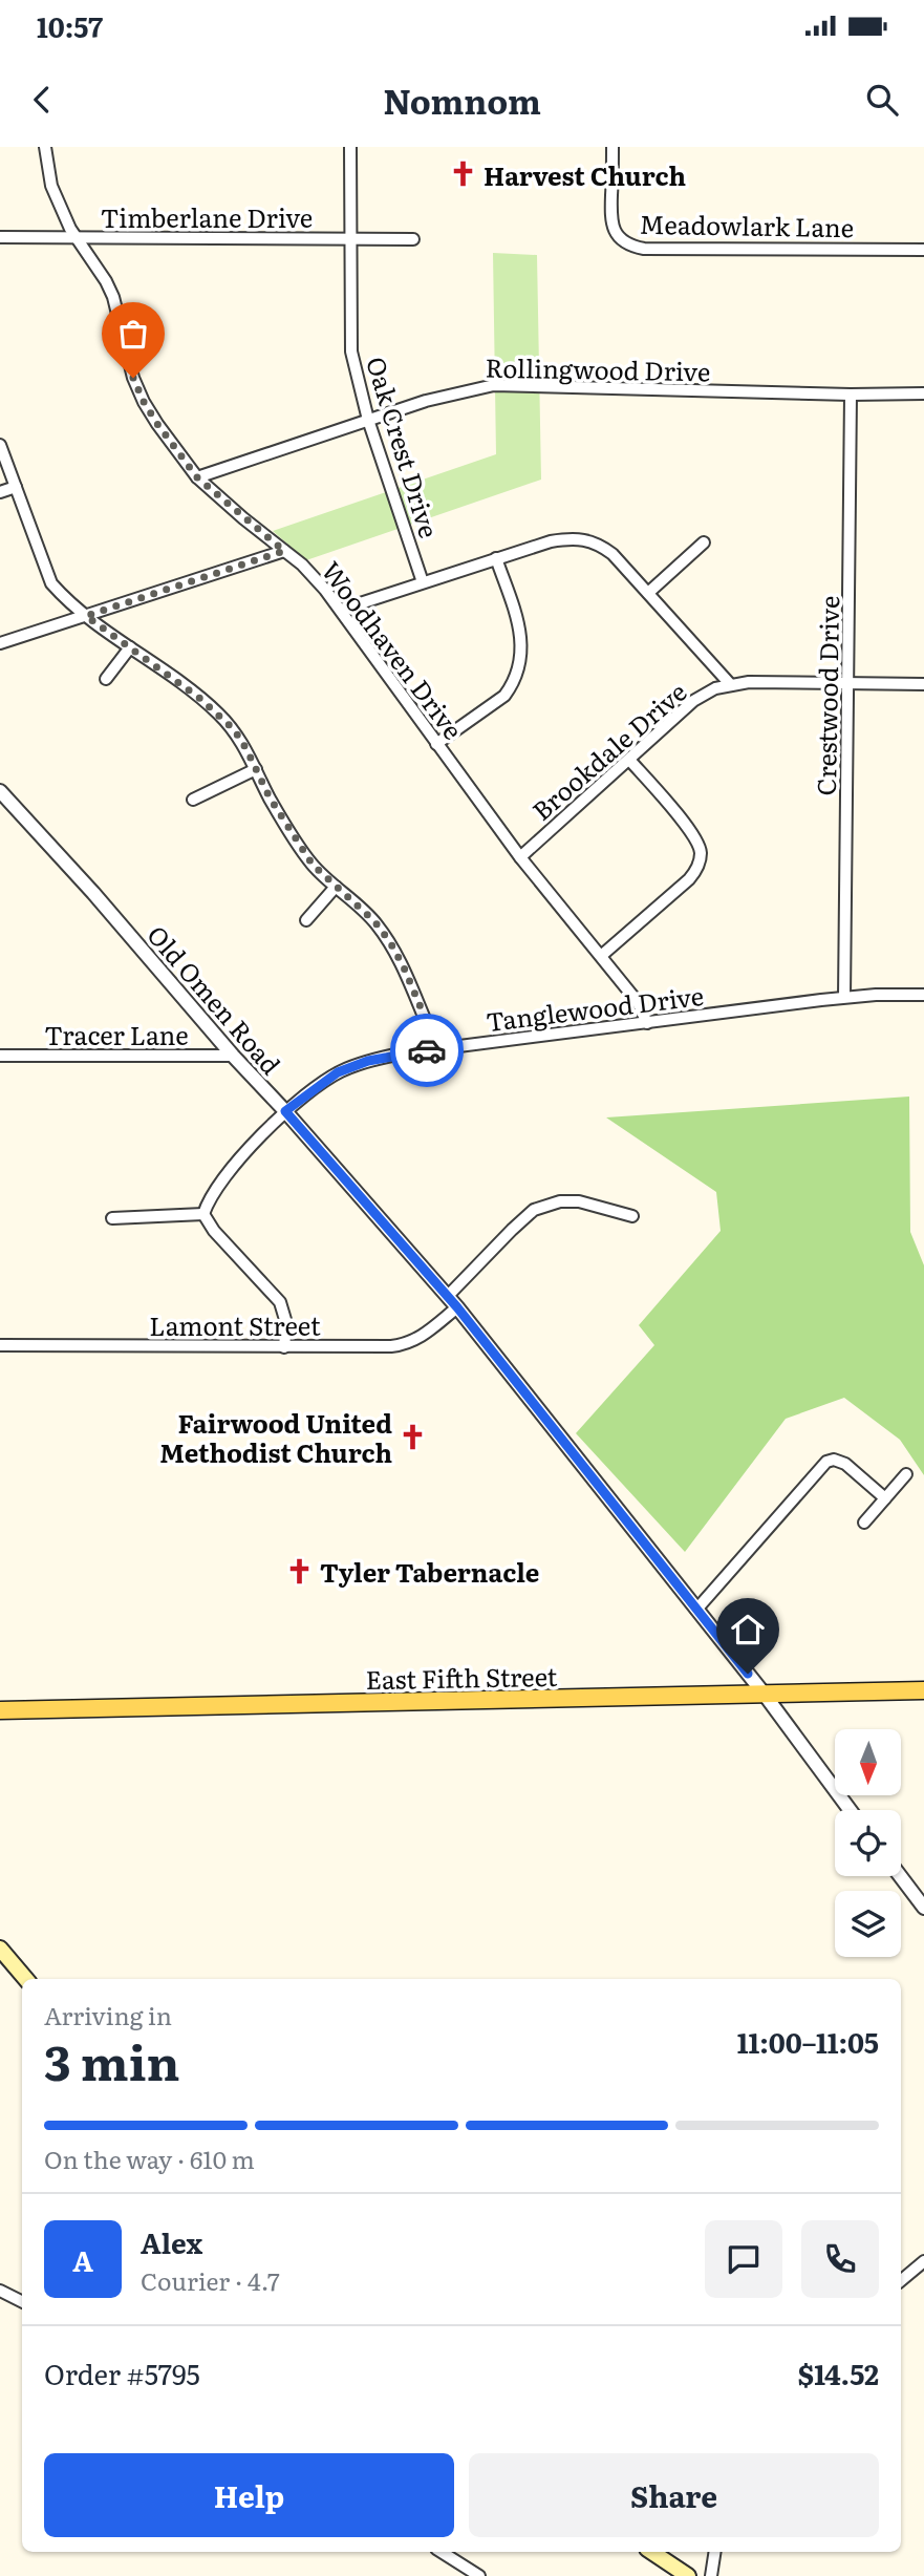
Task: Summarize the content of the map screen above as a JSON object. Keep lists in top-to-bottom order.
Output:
{
  "streets": {
    "main road": ["East Fifth Street"],
    "street": [
      "Timberlane Drive",
      "Meadowlark Lane",
      "Rollingwood Drive",
      "Oak Crest Drive",
      "Woodhaven Drive",
      "Crestwood Drive",
      "Brookdale Drive",
      "Old Omen Road",
      "Tanglewood Drive",
      "Tracer Lane",
      "Lamont Street"
    ]
  },
  "crossings": [
    ["Timberlane Drive", "Oak Crest Drive"],
    ["Timberlane Drive", "Woodhaven Drive"],
    ["Rollingwood Drive", "Oak Crest Drive"],
    ["Rollingwood Drive", "Woodhaven Drive"],
    ["Rollingwood Drive", "Crestwood Drive"],
    ["Woodhaven Drive", "Brookdale Drive"],
    ["Woodhaven Drive", "Tanglewood Drive"],
    ["Crestwood Drive", "Brookdale Drive"],
    ["Crestwood Drive", "Tanglewood Drive"],
    ["Old Omen Road", "Tanglewood Drive"],
    ["Old Omen Road", "Tracer Lane"],
    ["Old Omen Road", "Lamont Street"],
    ["Old Omen Road", "East Fifth Street"]
  ],
  "places": {
    "church": ["Harvest Church", "Fairwood United Methodist Church", "Tyler Tabernacle"]
  },
  "north": "bottom",
  "page": {
    "status": "10:57",
    "header": "Nomnom",
    "heading": ["3 min", "Arriving in", "11:00–11:05"],
    "panel": [
      "Alex",
      "Courier · 4.7",
      "Order #5795",
      "$14.52"
    ],
    "bar": "On the way · 610 m",
    "round": "A",
    "buttons": ["Help", "Share"]
  }
}
